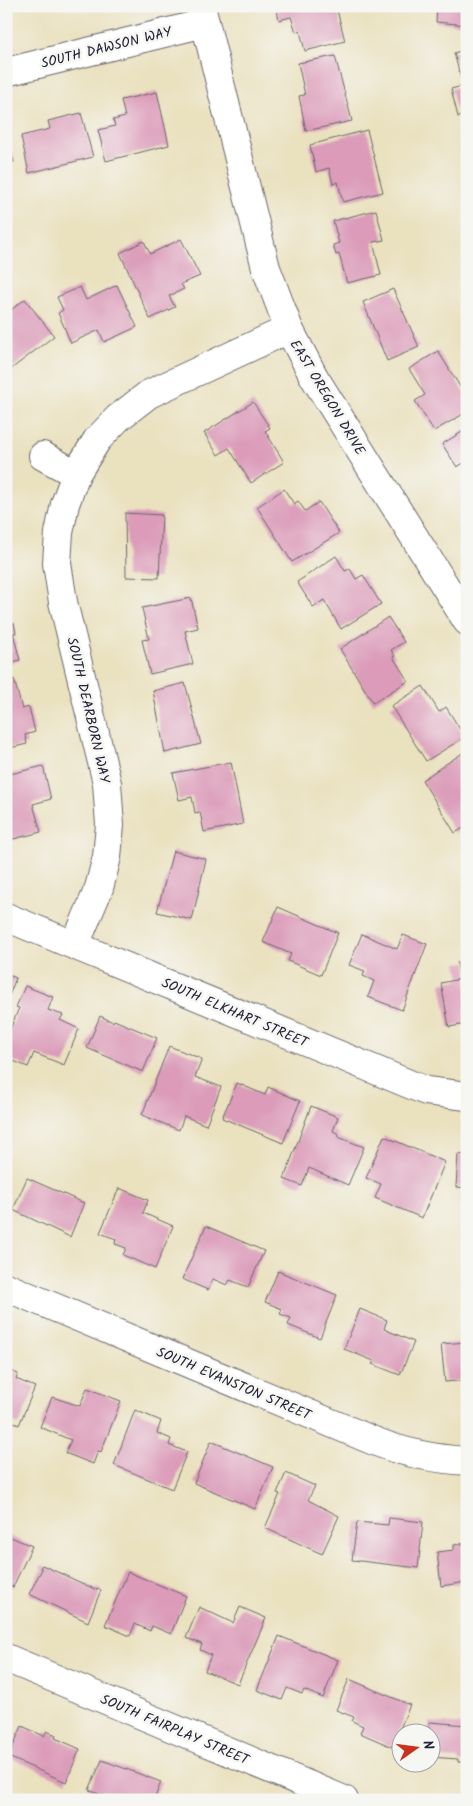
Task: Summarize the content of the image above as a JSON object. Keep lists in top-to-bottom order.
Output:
{
  "streets": {
    "street": [
      "SOUTH DAWSON WAY",
      "EAST OREGON DRIVE",
      "SOUTH DEARBORN WAY",
      "SOUTH ELKHART STREET",
      "SOUTH EVANSTON STREET",
      "SOUTH FAIRPLAY STREET"
    ]
  },
  "crossings": [
    ["SOUTH DAWSON WAY", "EAST OREGON DRIVE"],
    ["EAST OREGON DRIVE", "SOUTH DEARBORN WAY"],
    ["SOUTH DEARBORN WAY", "SOUTH ELKHART STREET"]
  ],
  "north": "right"
}
